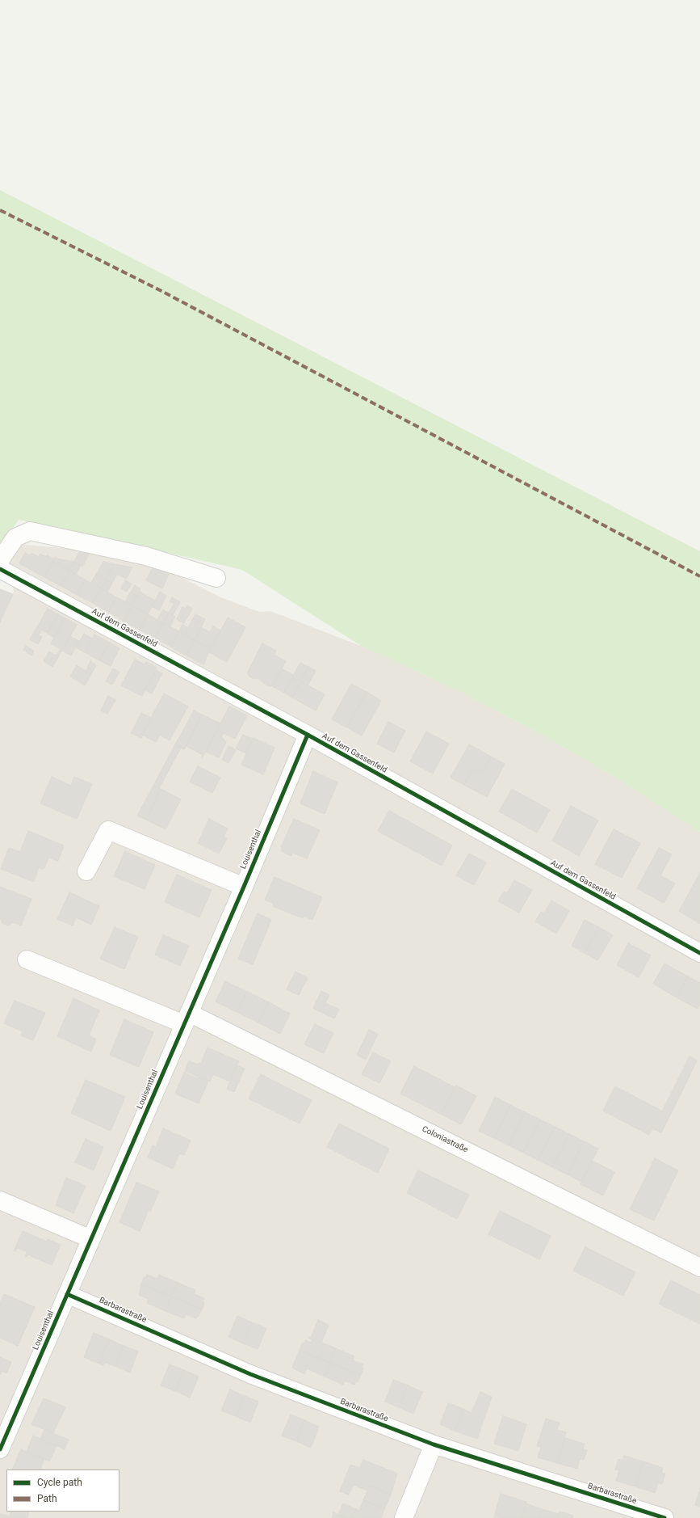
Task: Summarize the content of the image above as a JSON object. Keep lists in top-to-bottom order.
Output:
{
  "streets": {
    "street": [
      "Auf dem Gassenfeld",
      "Louisenthal",
      "Coloniastraße",
      "Barbarastraße"
    ]
  },
  "crossings": [
    ["Auf dem Gassenfeld", "Louisenthal"],
    ["Louisenthal", "Coloniastraße"],
    ["Louisenthal", "Barbarastraße"]
  ],
  "legend": ["Cycle path", "Path"]
}
